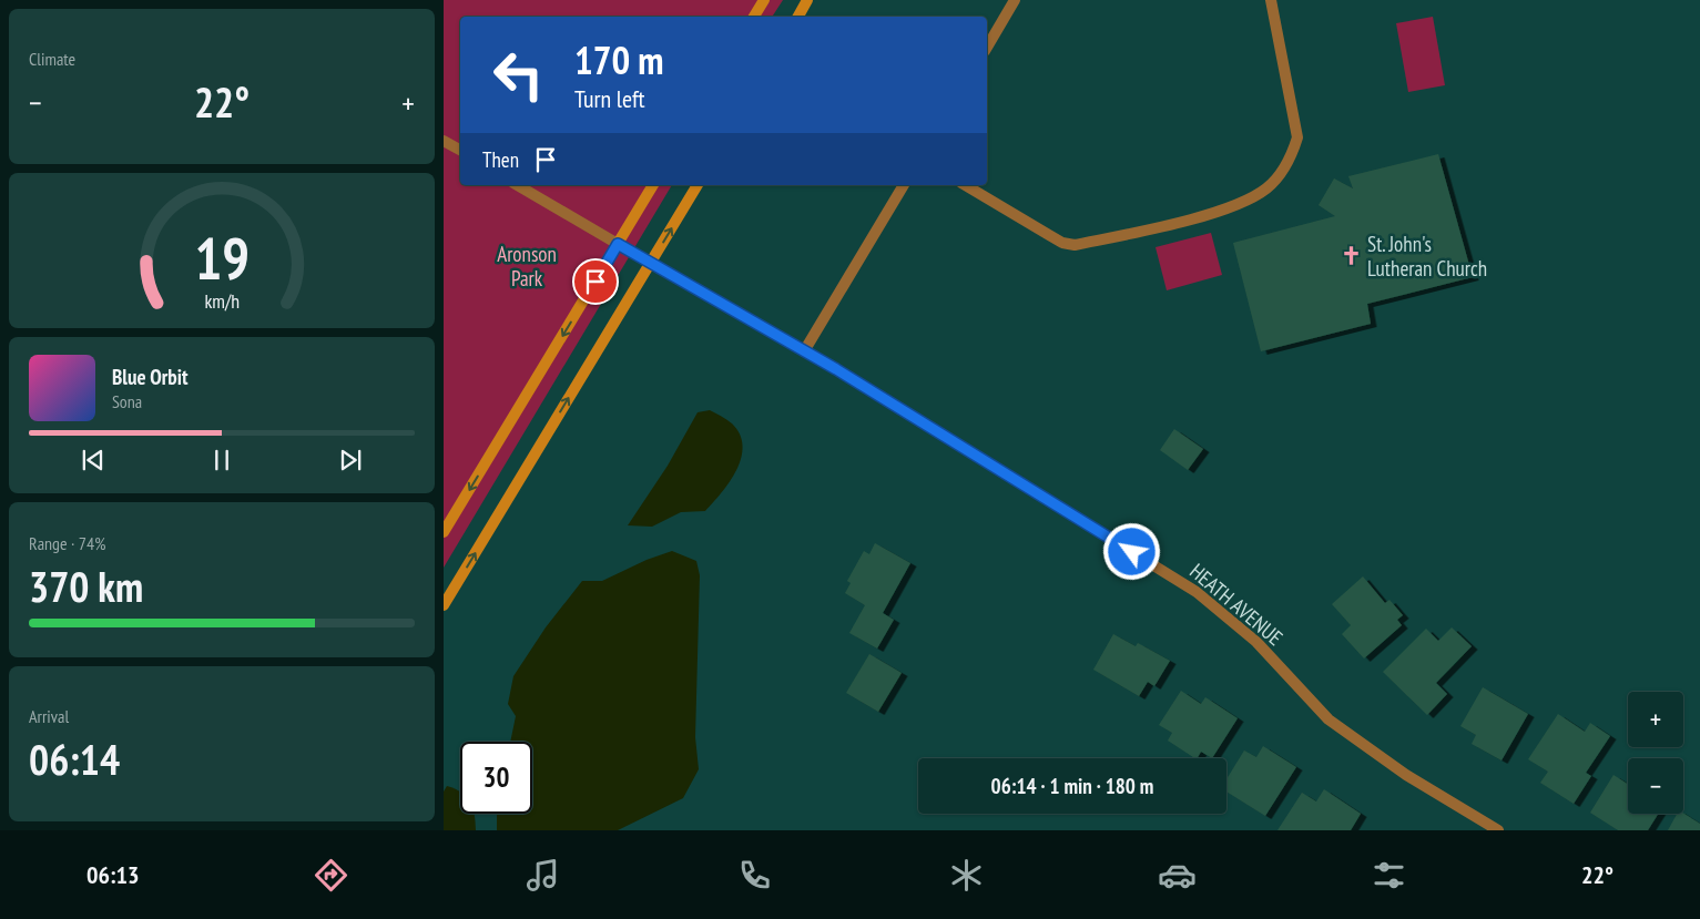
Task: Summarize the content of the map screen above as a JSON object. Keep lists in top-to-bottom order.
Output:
{
  "streets": {
    "street": ["HEATH AVENUE"]
  },
  "parks": ["Aronson Park"],
  "places": {
    "church": ["St. John's Lutheran Church"]
  },
  "page": {
    "tile": [
      "Climate",
      ["Range · 74%", "370 km"],
      ["Arrival", "06:14"]
    ],
    "turn": ["170 m", "Turn left"],
    "heat": ["−", "22°", "+"],
    "then": "Then",
    "song": ["Blue Orbit", "Sona"],
    "map_buttons": ["+", "−"],
    "limit": "30",
    "trip": "06:14 · 1 min · 180 m",
    "tabs": ["06:13", "22°"],
    "gauge": ["19", "km/h"]
  }
}
